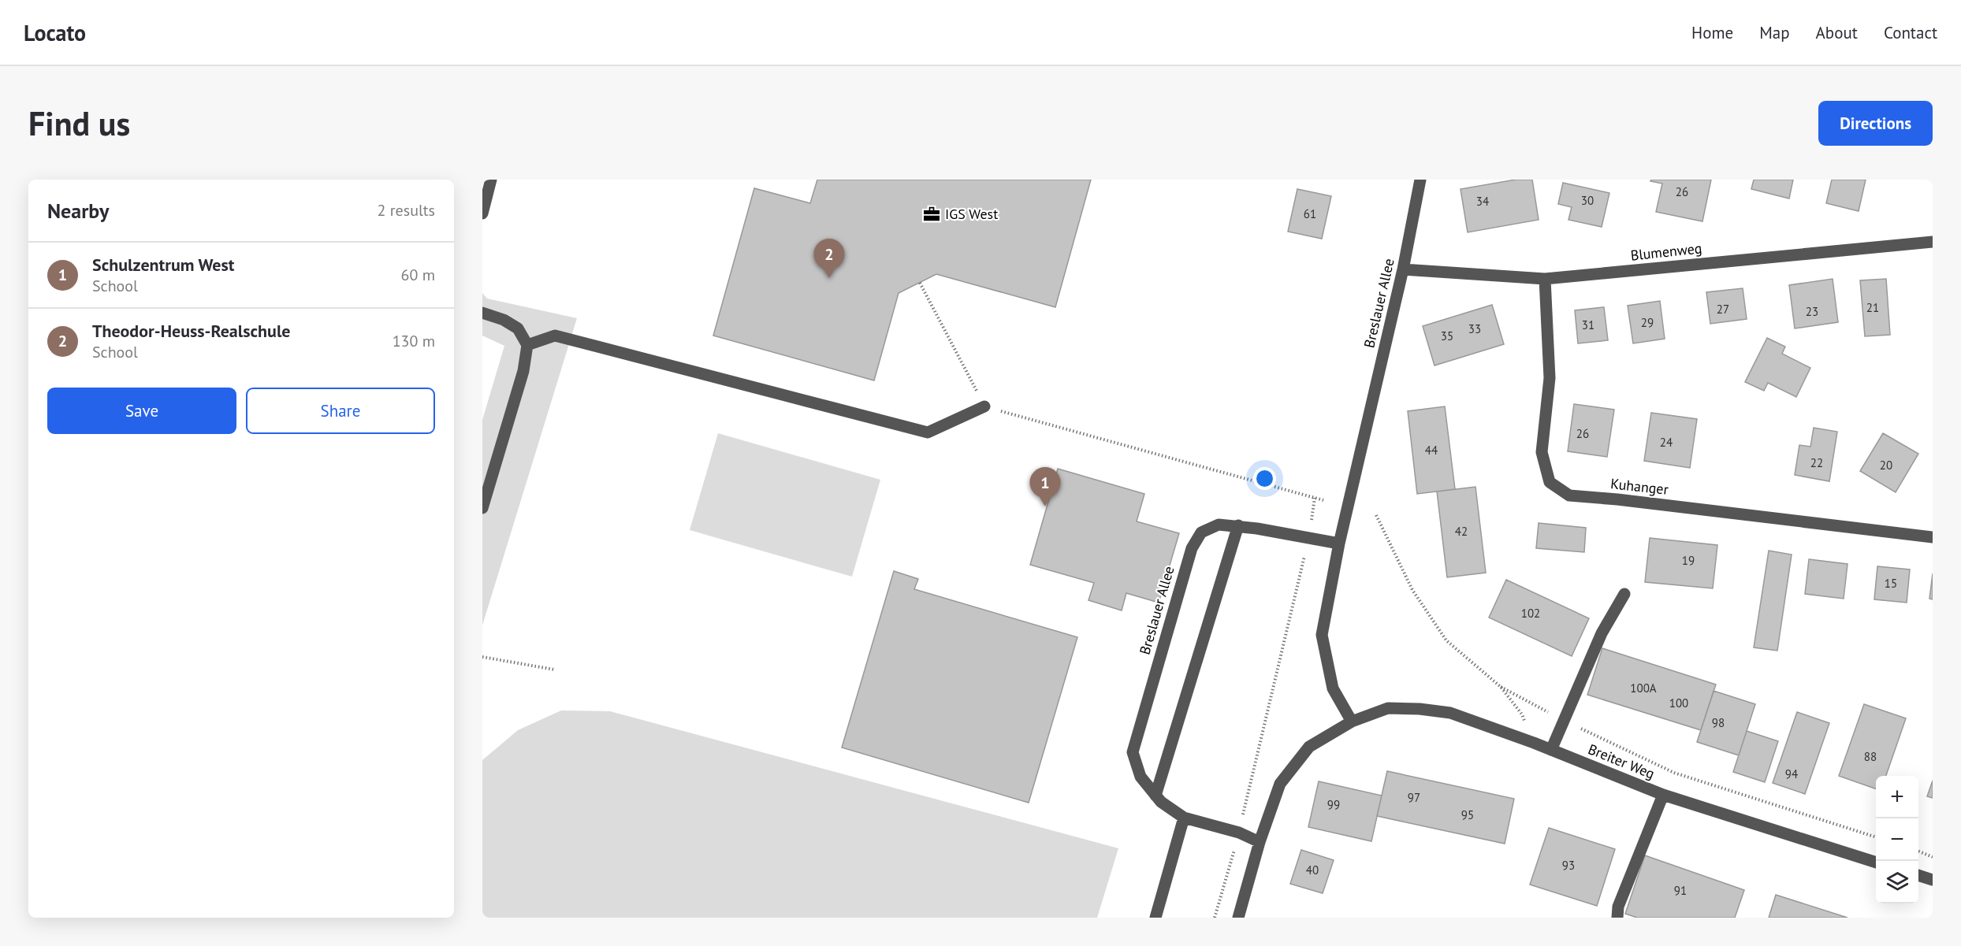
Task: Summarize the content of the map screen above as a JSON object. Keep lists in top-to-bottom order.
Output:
{
  "streets": {
    "street": [
      "Blumenweg",
      "Breslauer Allee",
      "Kuhanger",
      "Breiter Weg"
    ]
  },
  "crossings": [
    ["Blumenweg", "Breslauer Allee"],
    ["Blumenweg", "Kuhanger"],
    ["Breslauer Allee", "Breiter Weg"]
  ],
  "places": {
    "office": ["IGS West"]
  },
  "house_numbers": [
    "26",
    "30",
    "34",
    "61",
    "21",
    "27",
    "23",
    "29",
    "31",
    "33",
    "35",
    "26",
    "24",
    "44",
    "22",
    "20",
    "42",
    "19",
    "15",
    "102",
    "100A",
    "100",
    "98",
    "88",
    "94",
    "97",
    "99",
    "95",
    "93",
    "40",
    "91"
  ],
  "page": {
    "header": "Locato",
    "nav": [
      "Home",
      "Map",
      "About",
      "Contact"
    ],
    "buttons": [
      "Directions",
      ["Save", "Share"]
    ],
    "title": "Find us",
    "heading": ["Nearby", "2 results"],
    "pins": ["2", "1"],
    "list": [
      {
        "mark": "1",
        "name": "Schulzentrum West",
        "note": "School",
        "value": "60 m"
      },
      {
        "mark": "2",
        "name": "Theodor-Heuss-Realschule",
        "note": "School",
        "value": "130 m"
      }
    ],
    "map_buttons": ["+", "−"]
  }
}
